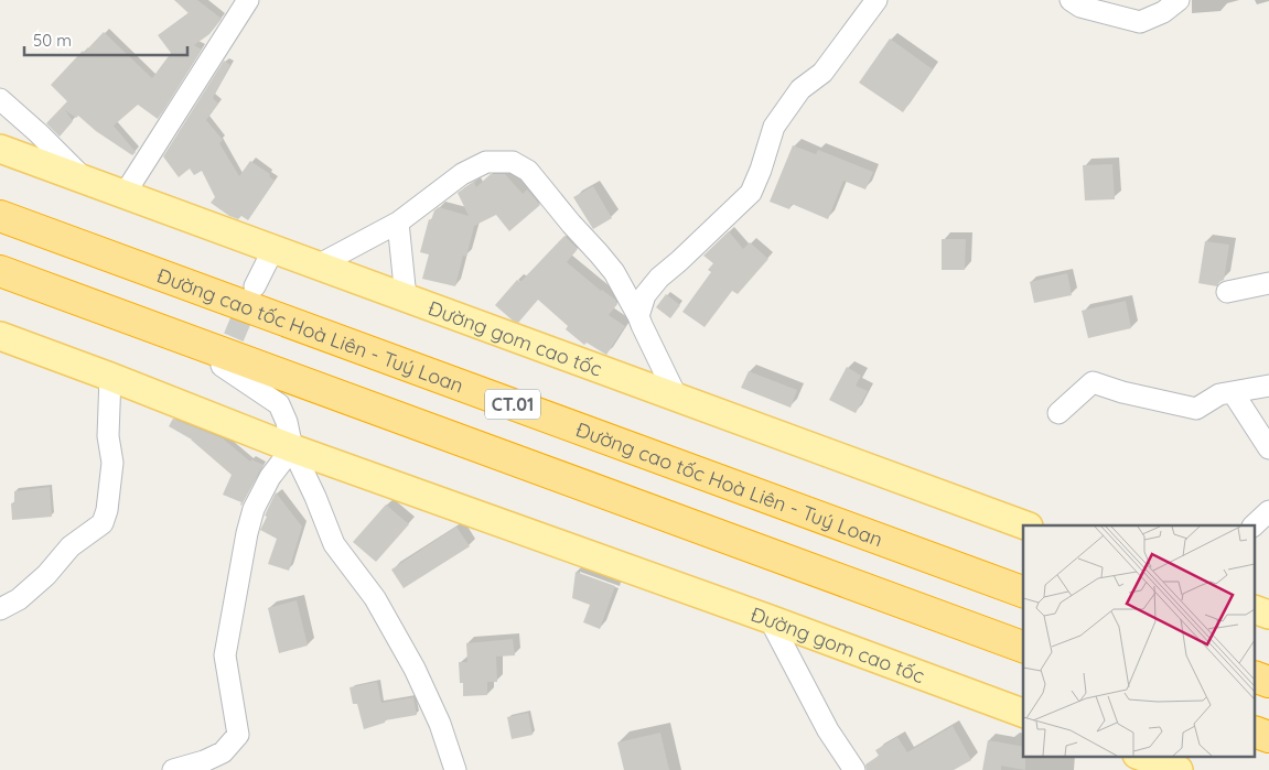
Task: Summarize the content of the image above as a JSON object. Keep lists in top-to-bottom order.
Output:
{
  "streets": {
    "highway": ["Đường cao tốc Hoà Liên - Tuý Loan", "CT.01"],
    "main road": ["Đường gom cao tốc"]
  },
  "scale_bar": "50 m"
}
